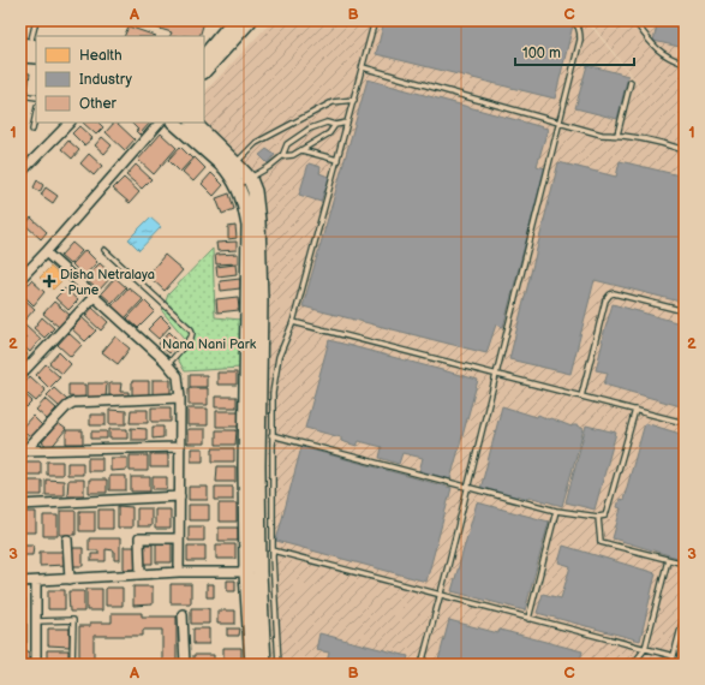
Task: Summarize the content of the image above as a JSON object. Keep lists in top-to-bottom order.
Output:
{
  "parks": ["Nana Nani Park"],
  "places": {
    "health": ["Disha Netralaya - Pune"]
  },
  "legend": ["Health", "Industry", "Other"],
  "scale_bar": "100 m",
  "grid": {
    "columns": ["A", "B", "C"],
    "rows": ["1", "2", "3"]
  }
}
